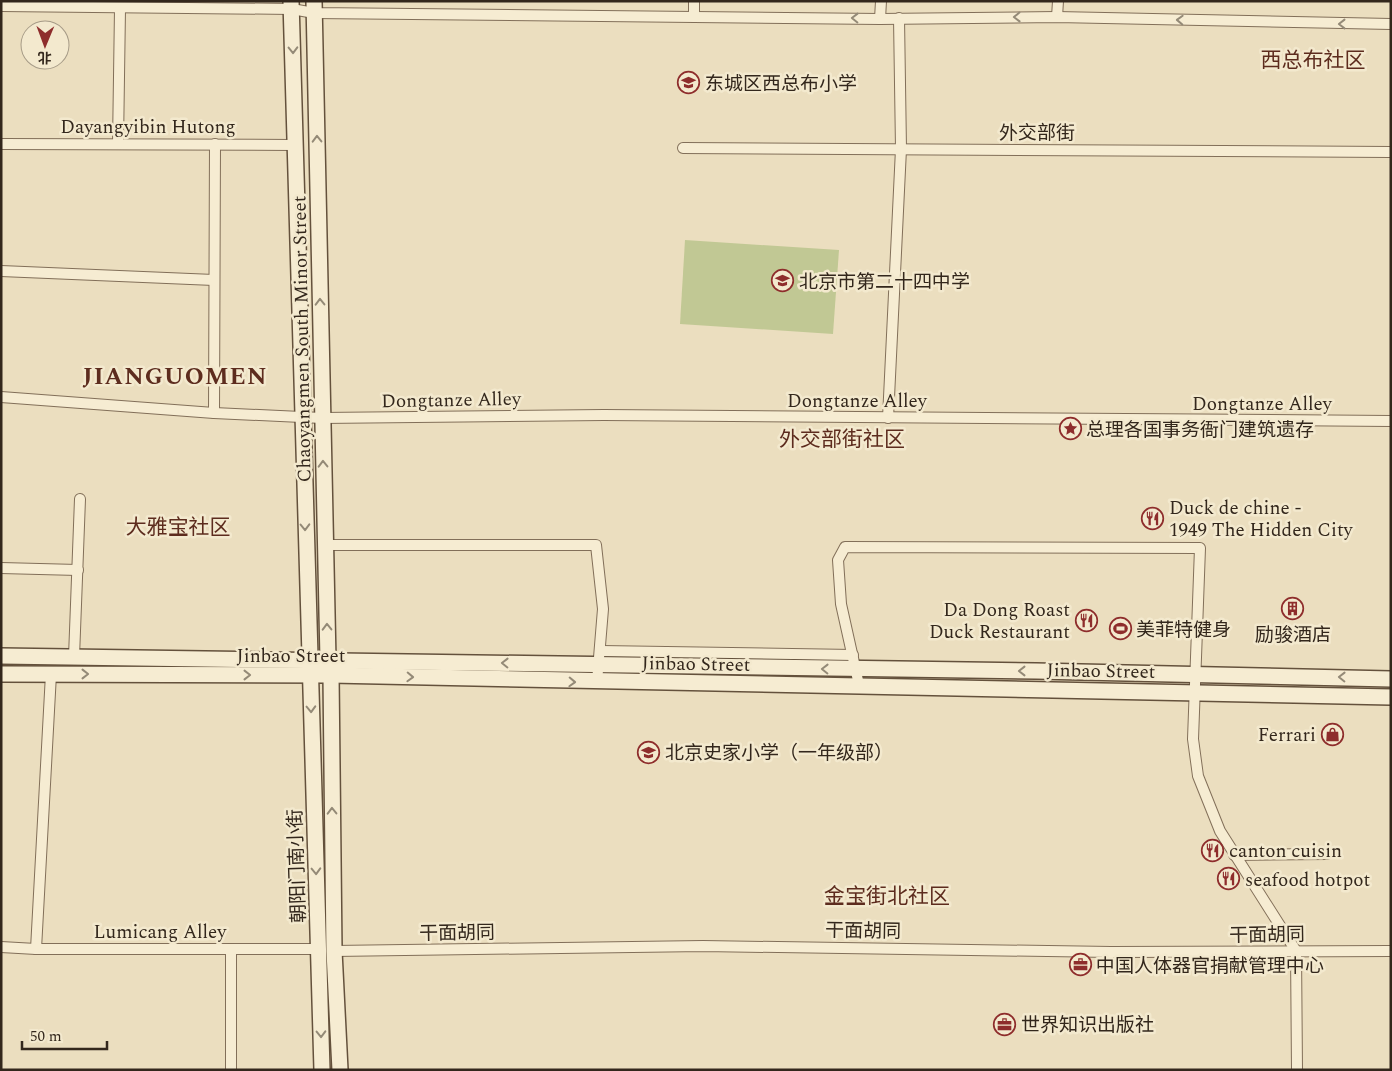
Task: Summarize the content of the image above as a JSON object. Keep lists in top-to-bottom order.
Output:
{
  "streets": {
    "main road": ["Chaoyangmen South Minor Street", "Jinbao Street", "朝阳门南小街"],
    "street": [
      "Dayangyibin Hutong",
      "外交部街",
      "Dongtanze Alley",
      "干面胡同",
      "Lumicang Alley"
    ]
  },
  "crossings": [
    ["Dayangyibin Hutong", "Chaoyangmen South Minor Street"],
    ["Chaoyangmen South Minor Street", "Dongtanze Alley"],
    ["Chaoyangmen South Minor Street", "Jinbao Street"],
    ["Chaoyangmen South Minor Street", "朝阳门南小街"],
    ["Jinbao Street", "朝阳门南小街"],
    ["朝阳门南小街", "干面胡同"],
    ["朝阳门南小街", "Lumicang Alley"]
  ],
  "districts": [
    "西总布社区",
    "JIANGUOMEN",
    "外交部街社区",
    "大雅宝社区",
    "金宝街北社区"
  ],
  "places": {
    "school or university": ["东城区西总布小学", "北京市第二十四中学", "北京史家小学（一年级部）"],
    "place": ["总理各国事务衙门建筑遗存"],
    "restaurant": [
      "Duck de chine - 1949 The Hidden City",
      "Da Dong Roast Duck Restaurant",
      "canton cuisin",
      "seafood hotpot"
    ],
    "building": ["励骏酒店"],
    "sports": ["美菲特健身"],
    "shop": ["Ferrari"],
    "office": ["中国人体器官捐献管理中心", "世界知识出版社"]
  },
  "scale_bar": "50 m",
  "north": "bottom"
}
